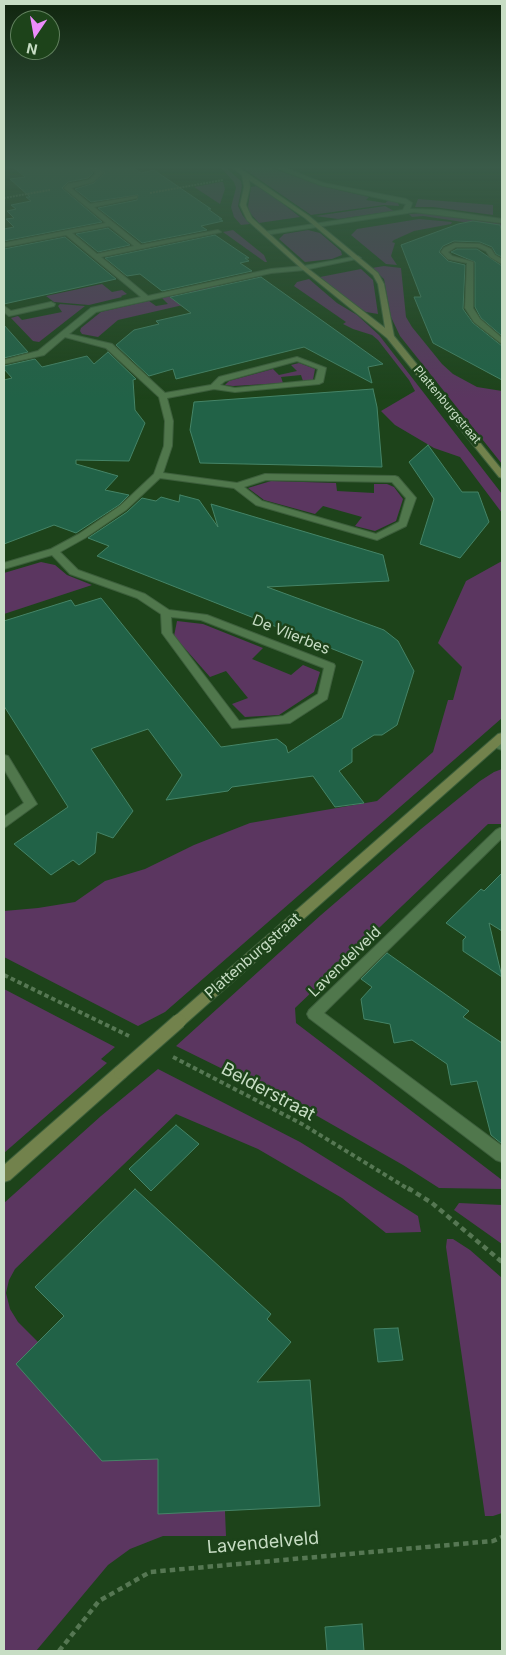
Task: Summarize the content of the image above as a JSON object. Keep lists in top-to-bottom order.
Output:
{
  "streets": {
    "street": ["Plattenburgstraat", "De Vlierbes", "Lavendelveld"],
    "path": ["Belderstraat"]
  },
  "north": "bottom"
}
